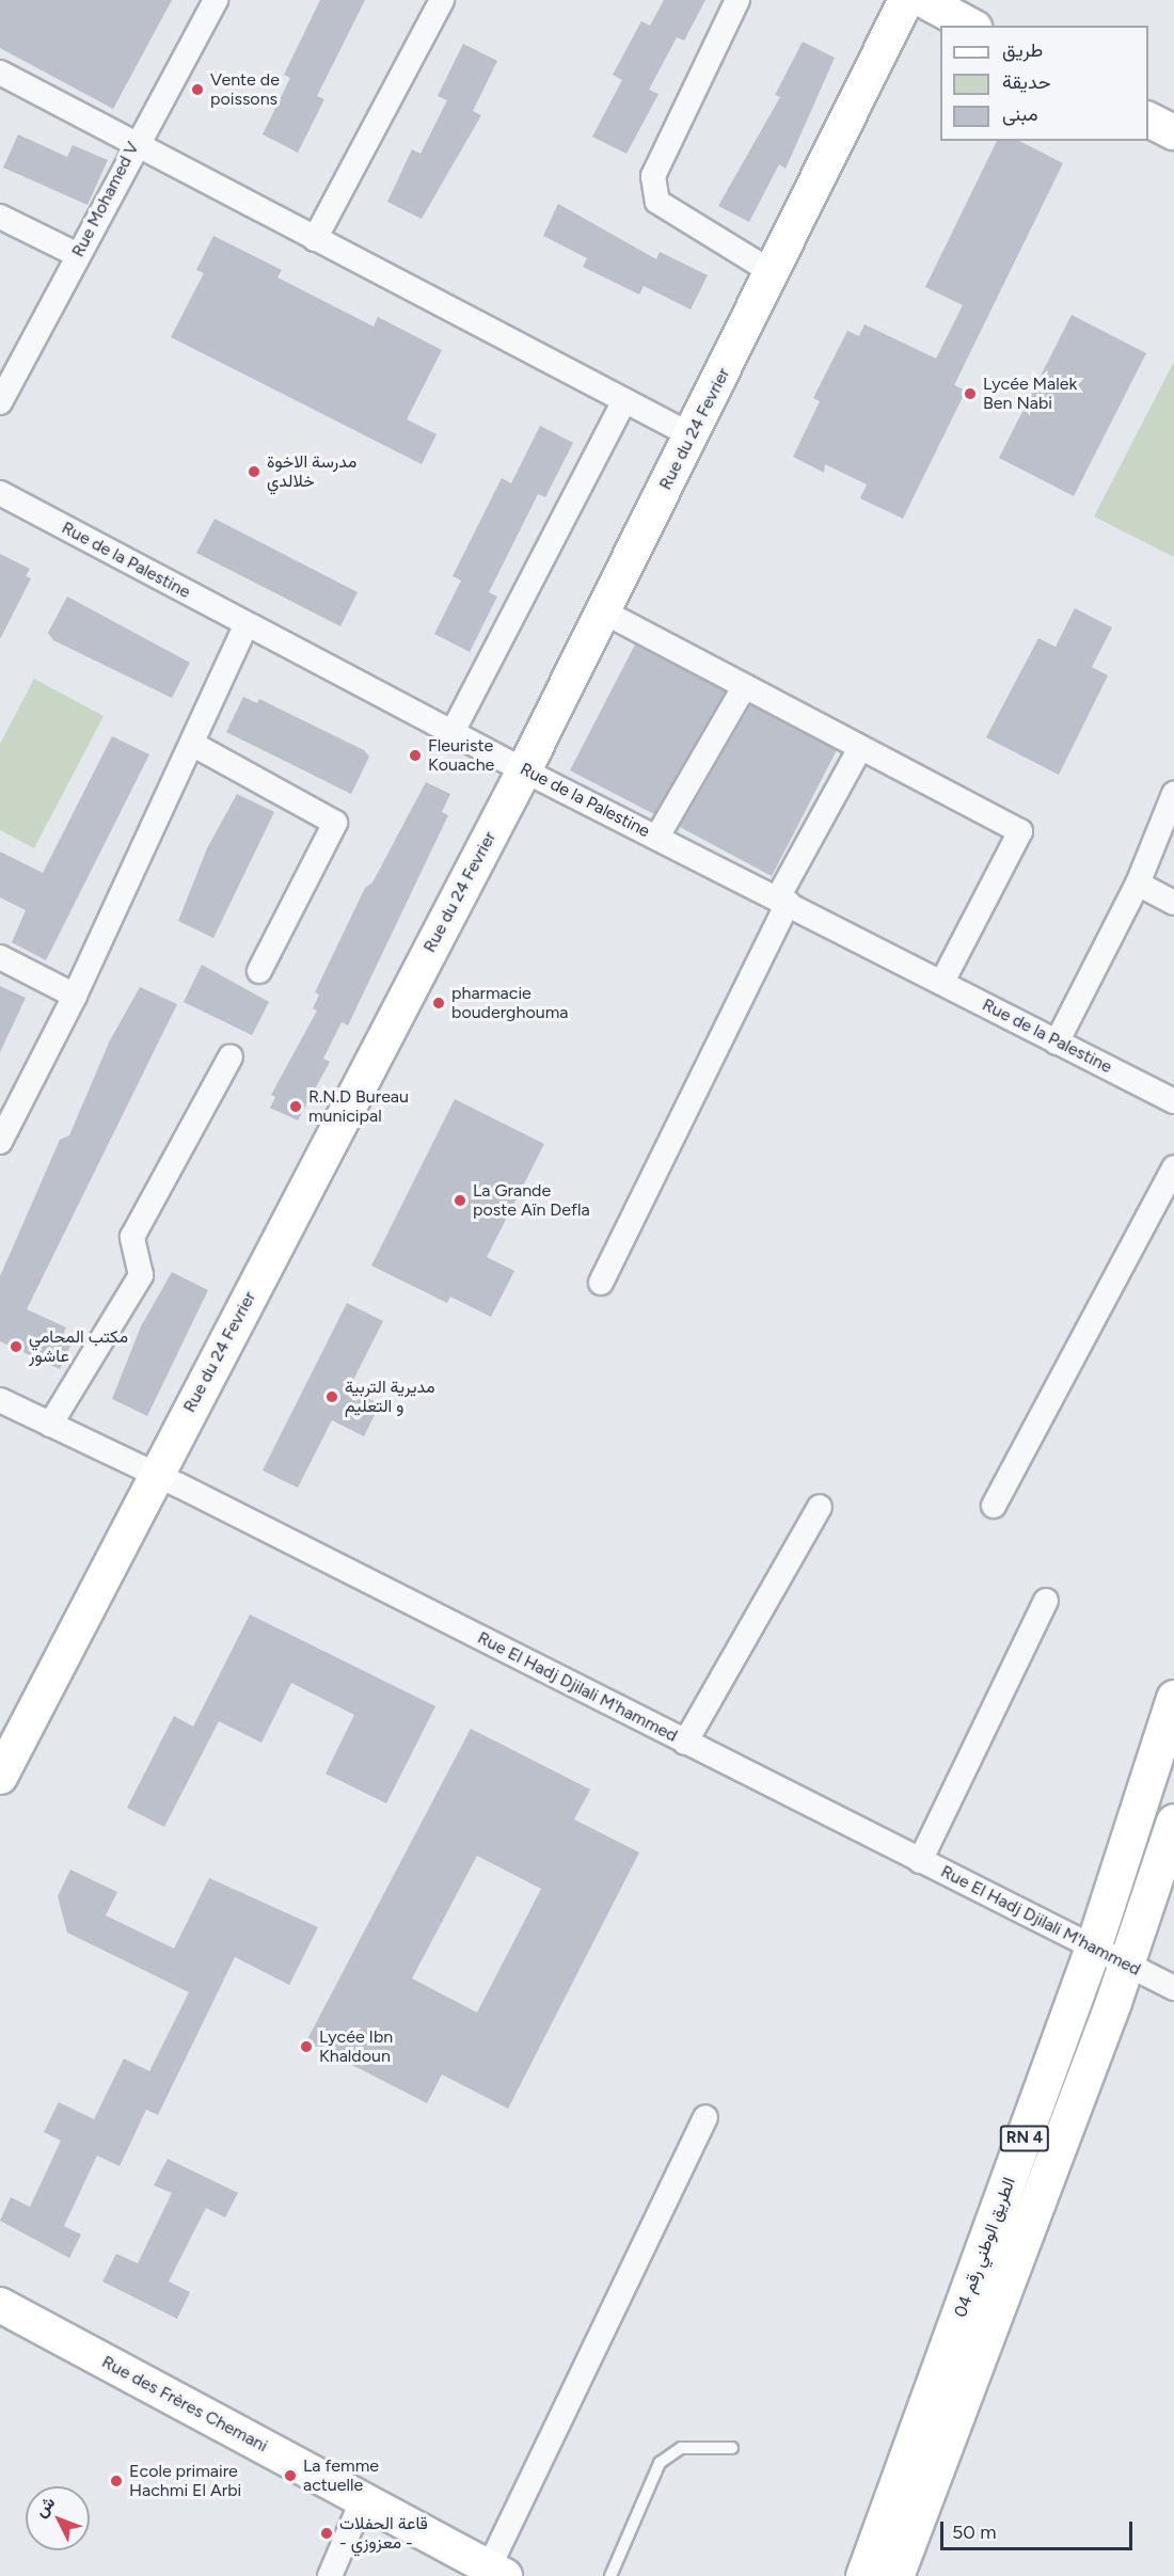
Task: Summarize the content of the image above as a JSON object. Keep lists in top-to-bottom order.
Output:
{
  "streets": {
    "highway": ["RN 4", "الطريق الوطني رقم 04"],
    "street": [
      "Rue Mohamed V",
      "Rue du 24 Fevrier",
      "Rue de la Palestine",
      "Rue El Hadj Djilali M'hammed",
      "Rue des Frères Chemani"
    ]
  },
  "crossings": [
    ["Rue du 24 Fevrier", "Rue de la Palestine"],
    ["Rue du 24 Fevrier", "Rue El Hadj Djilali M'hammed"],
    ["Rue El Hadj Djilali M'hammed", "الطريق الوطني رقم 04"]
  ],
  "places": [
    "Vente de poissons",
    "Lycée Malek Ben Nabi",
    "مدرسة الاخوة خلالدي",
    "Fleuriste Kouache",
    "pharmacie bouderghouma",
    "R.N.D Bureau municipal",
    "La Grande poste Aïn Defla",
    "مكتب المحامي عاشور",
    "مديرية التربية و التعليم",
    "Lycée Ibn Khaldoun",
    "La femme actuelle",
    "Ecole primaire Hachmi El Arbi",
    "قاعة الحفلات - معزوزي -"
  ],
  "legend": ["طريق", "حديقة", "مبنى"],
  "scale_bar": "50 m",
  "north": "top left"
}
